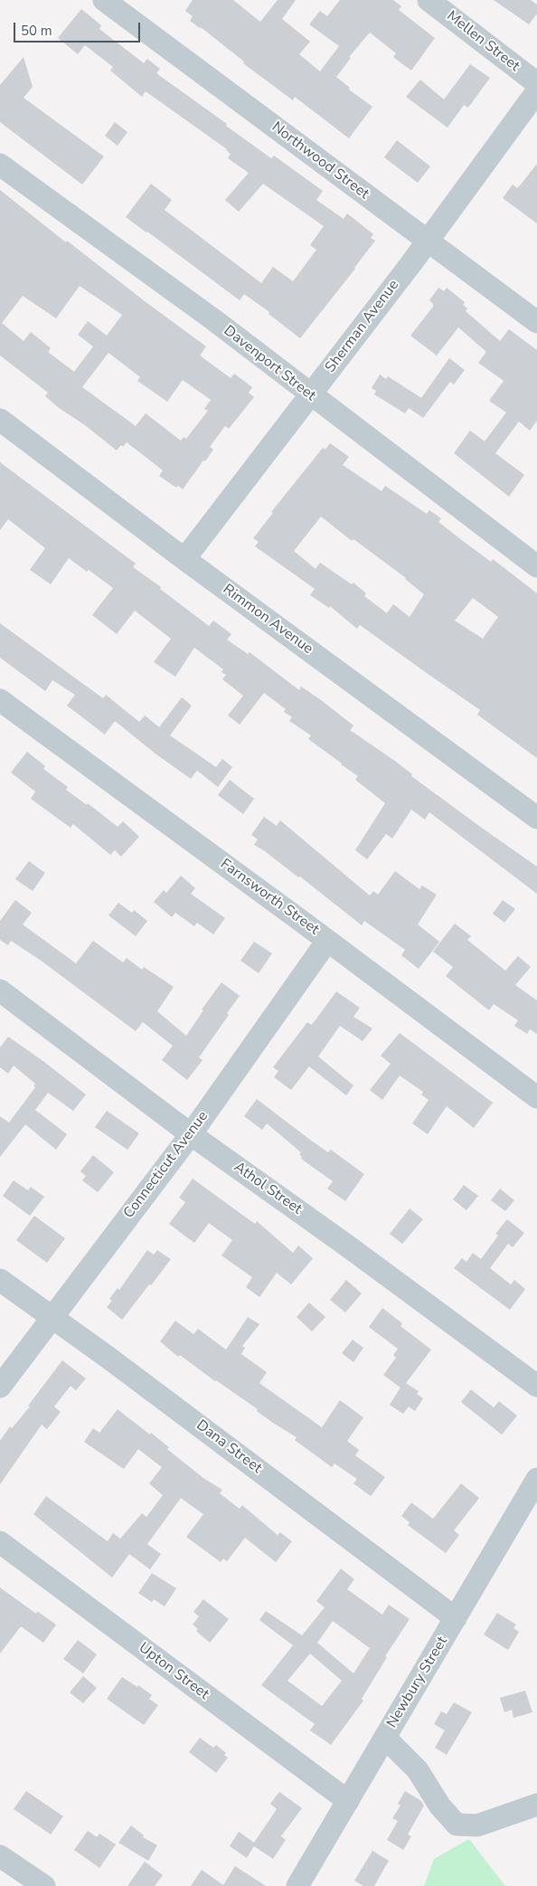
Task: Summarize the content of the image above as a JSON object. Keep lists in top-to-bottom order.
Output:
{
  "streets": {
    "street": [
      "Mellen Street",
      "Northwood Street",
      "Sherman Avenue",
      "Davenport Street",
      "Rimmon Avenue",
      "Farnsworth Street",
      "Connecticut Avenue",
      "Athol Street",
      "Dana Street",
      "Upton Street",
      "Newbury Street"
    ]
  },
  "crossings": [
    ["Northwood Street", "Sherman Avenue"],
    ["Sherman Avenue", "Davenport Street"],
    ["Sherman Avenue", "Rimmon Avenue"],
    ["Farnsworth Street", "Connecticut Avenue"],
    ["Connecticut Avenue", "Athol Street"],
    ["Connecticut Avenue", "Dana Street"],
    ["Dana Street", "Newbury Street"],
    ["Upton Street", "Newbury Street"]
  ],
  "scale_bar": "50 m"
}
